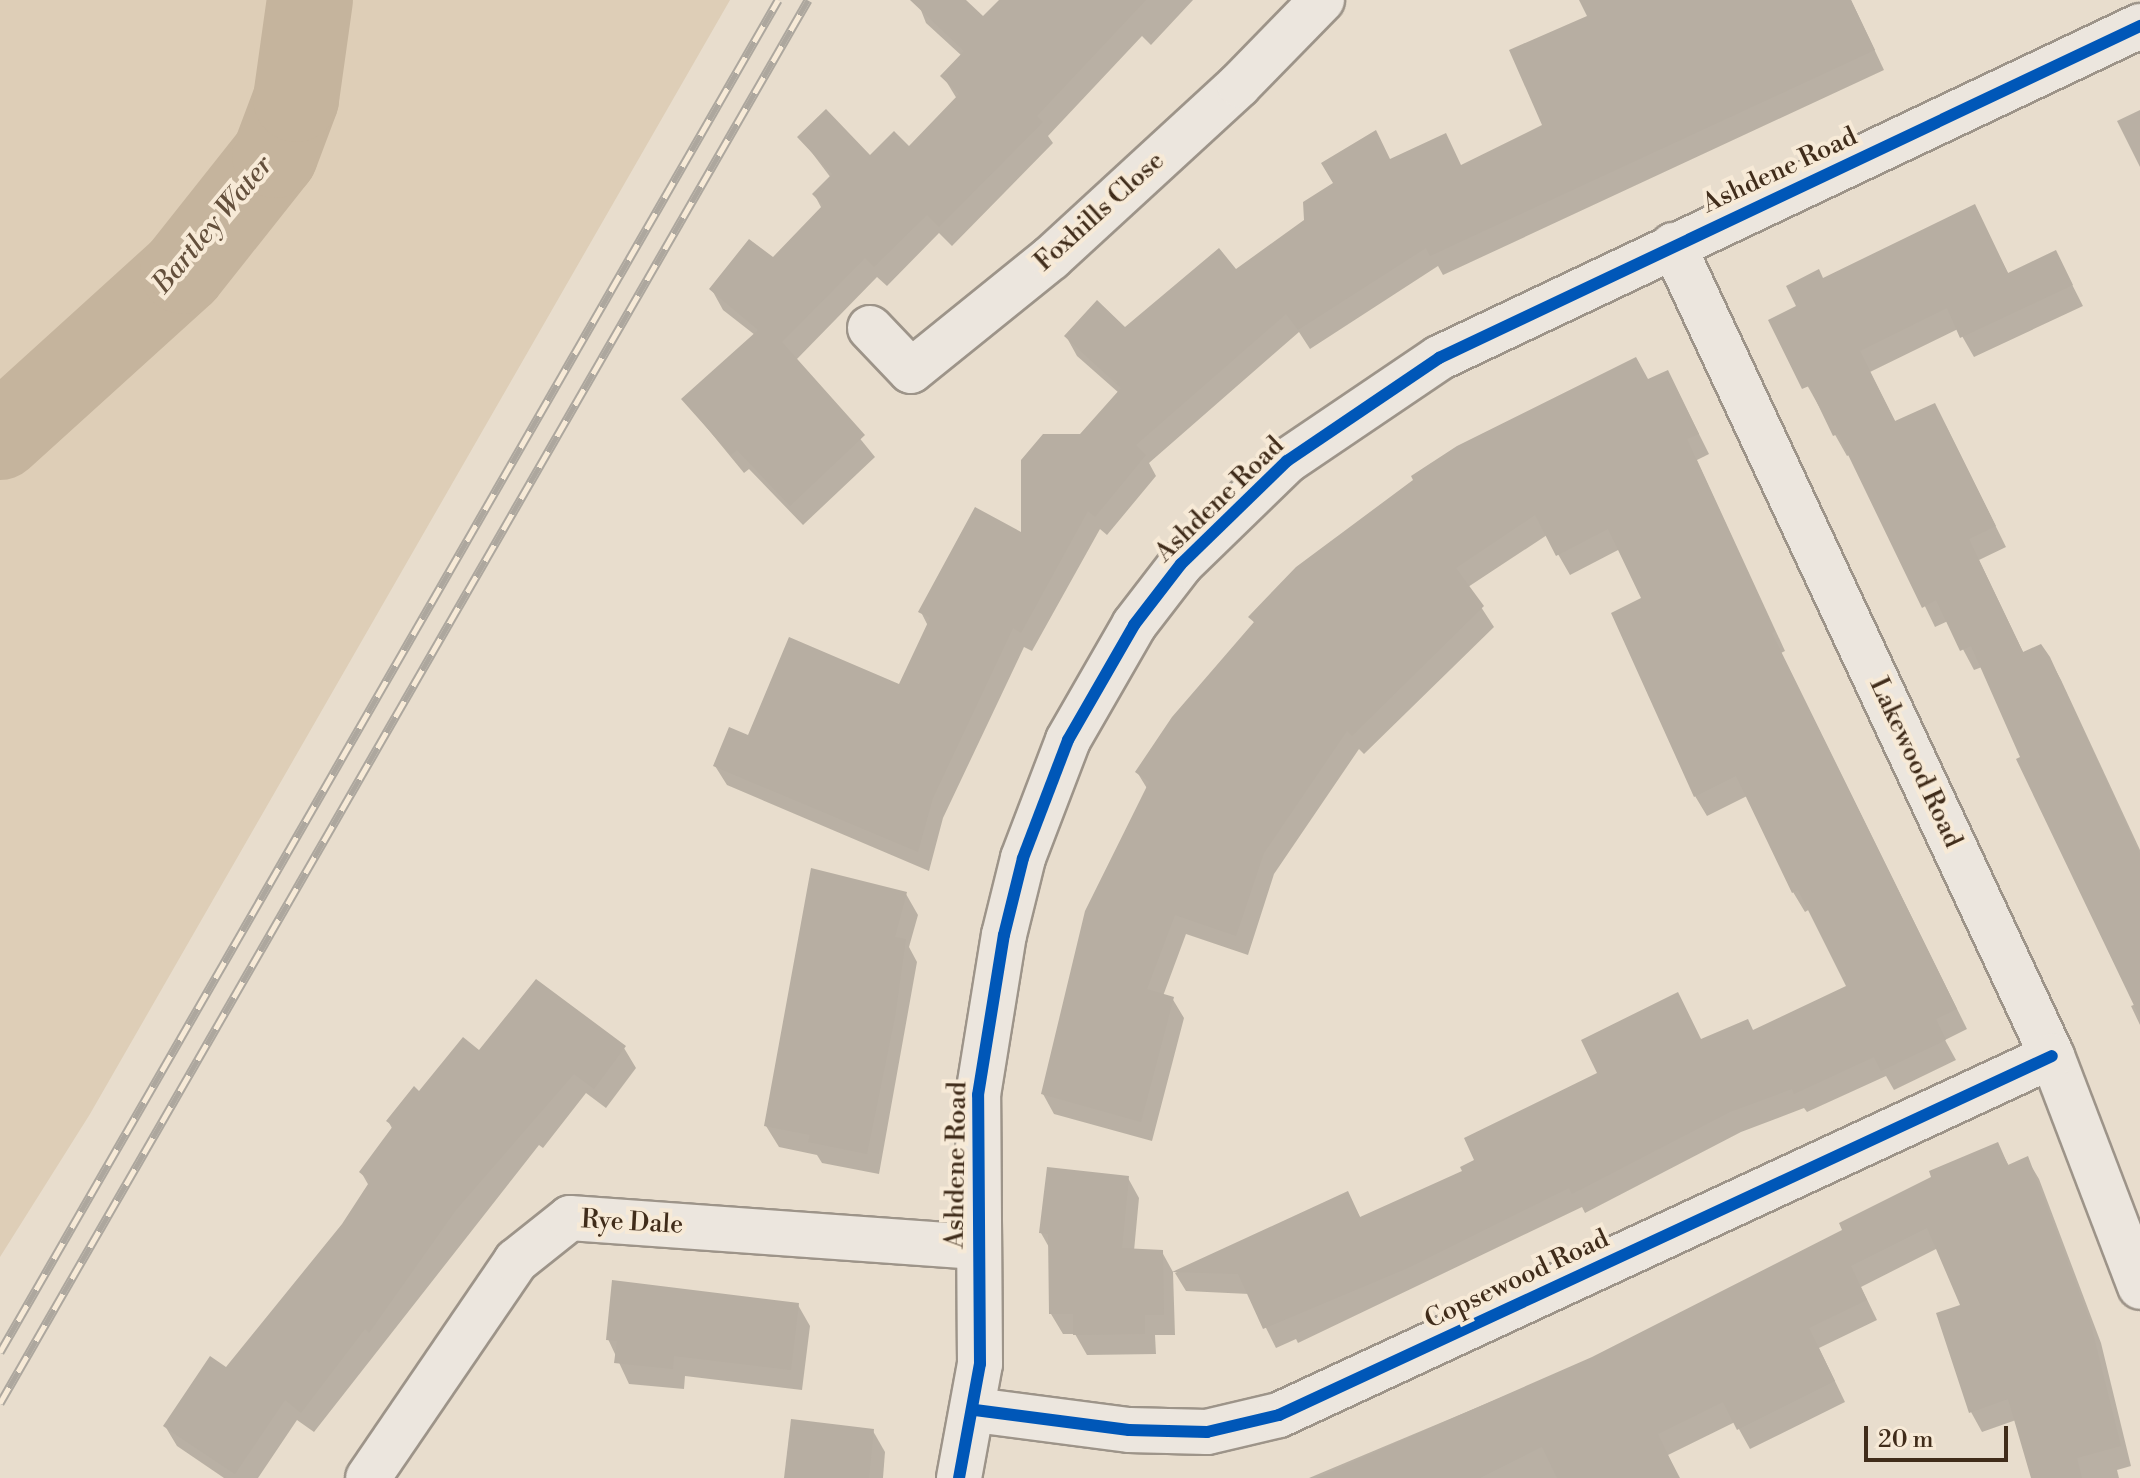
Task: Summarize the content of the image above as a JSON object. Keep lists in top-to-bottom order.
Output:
{
  "streets": {
    "street": [
      "Ashdene Road",
      "Foxhills Close",
      "Lakewood Road",
      "Rye Dale",
      "Copsewood Road"
    ]
  },
  "crossings": [
    ["Ashdene Road", "Lakewood Road"],
    ["Ashdene Road", "Rye Dale"],
    ["Ashdene Road", "Copsewood Road"],
    ["Lakewood Road", "Copsewood Road"]
  ],
  "water": ["Bartley Water"],
  "scale_bar": "20 m"
}
